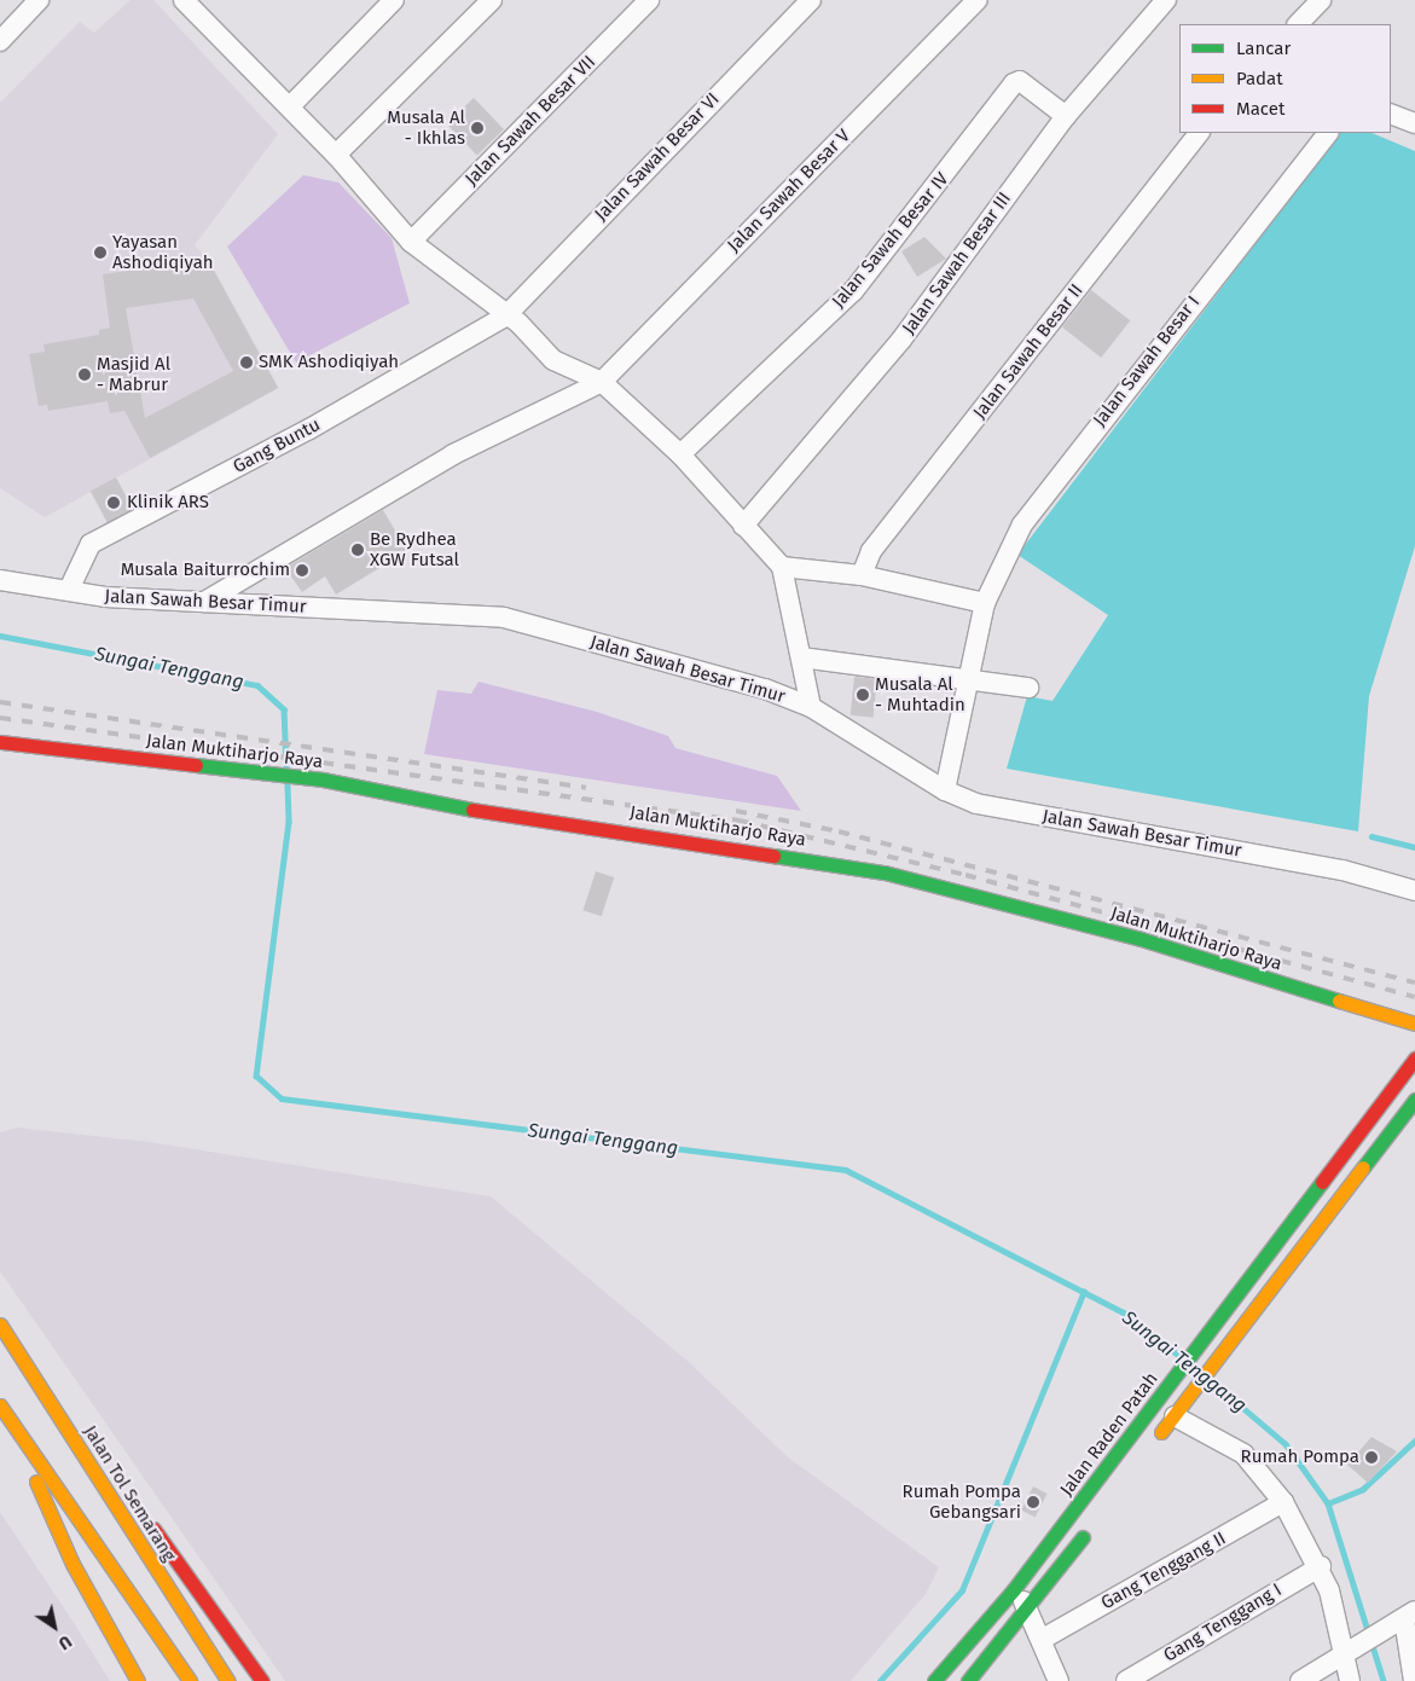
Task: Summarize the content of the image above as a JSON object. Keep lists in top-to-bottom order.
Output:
{
  "streets": {
    "main road": ["Jalan Muktiharjo Raya", "Jalan Raden Patah", "Jalan Tol Semarang"],
    "street": [
      "Jalan Sawah Besar VII",
      "Jalan Sawah Besar VI",
      "Jalan Sawah Besar V",
      "Jalan Sawah Besar IV",
      "Jalan Sawah Besar III",
      "Jalan Sawah Besar II",
      "Jalan Sawah Besar I",
      "Gang Buntu",
      "Jalan Sawah Besar Timur",
      "Gang Tenggang II",
      "Gang Tenggang I"
    ]
  },
  "crossings": [
    ["Jalan Sawah Besar VI", "Gang Buntu"],
    ["Jalan Sawah Besar V", "Jalan Sawah Besar Timur"],
    ["Jalan Sawah Besar IV", "Jalan Sawah Besar III"],
    ["Jalan Sawah Besar I", "Jalan Sawah Besar Timur"],
    ["Gang Buntu", "Jalan Sawah Besar Timur"]
  ],
  "water": ["Sungai Tenggang"],
  "places": [
    "Musala Al - Ikhlas",
    "Yayasan Ashodiqiyah",
    "SMK Ashodiqiyah",
    "Masjid Al - Mabrur",
    "Klinik ARS",
    "Be Rydhea XGW Futsal",
    "Musala Baiturrochim",
    "Musala Al - Muhtadin",
    "Rumah Pompa",
    "Rumah Pompa Gebangsari"
  ],
  "legend": ["Lancar", "Padat", "Macet"],
  "north": "bottom right"
}
